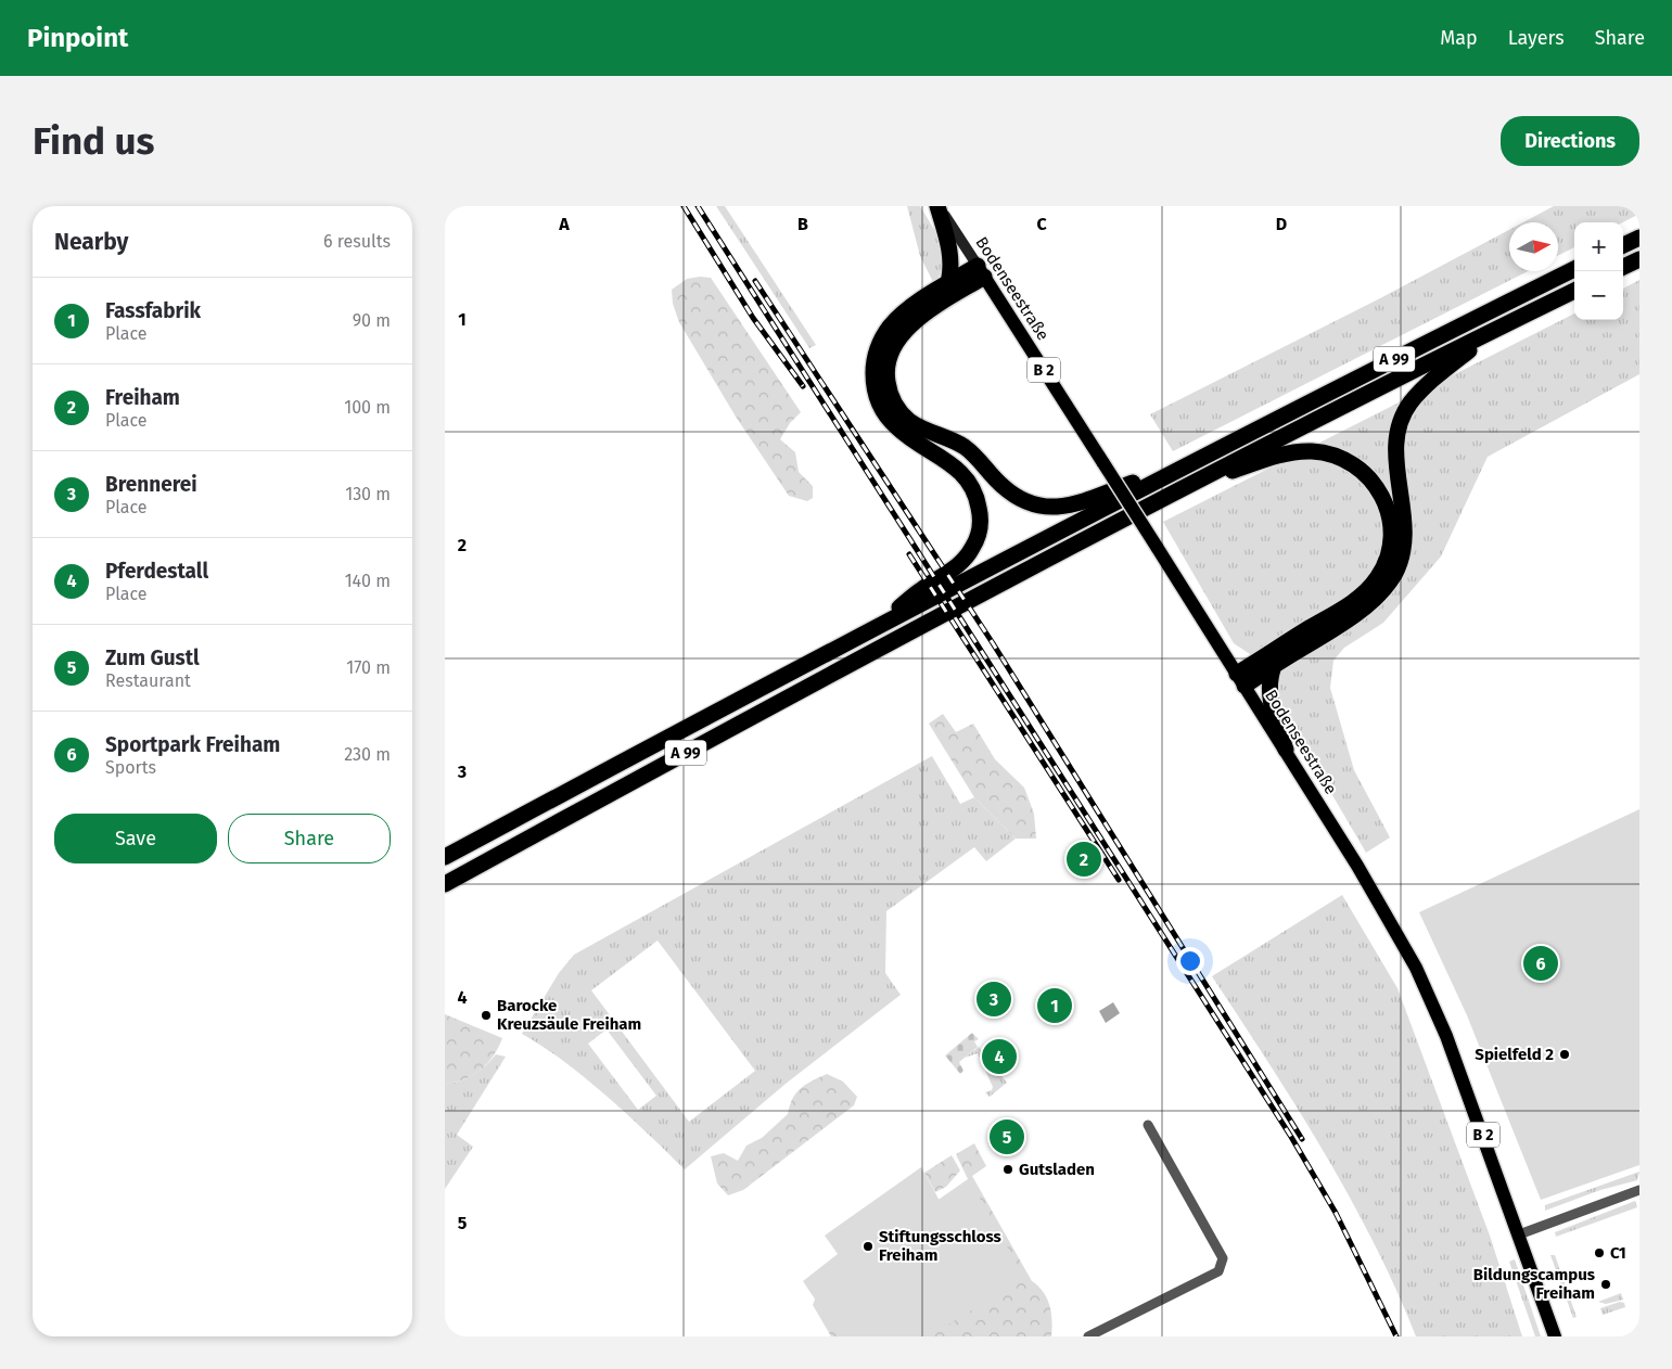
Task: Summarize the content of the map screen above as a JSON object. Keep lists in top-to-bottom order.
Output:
{
  "streets": {
    "highway": ["A 99"],
    "main road": ["Bodenseestraße", "B 2"]
  },
  "places": [
    "Barocke Kreuzsäule Freiham",
    "Spielfeld 2",
    "Gutsladen",
    "Stiftungsschloss Freiham",
    "C1",
    "Bildungscampus Freiham"
  ],
  "north": "right",
  "page": {
    "header": "Pinpoint",
    "nav": ["Map", "Layers", "Share"],
    "buttons": [
      "Directions",
      ["Save", "Share"]
    ],
    "title": "Find us",
    "heading": ["Nearby", "6 results"],
    "map_buttons": ["+", "−"],
    "list": [
      {
        "mark": "1",
        "name": "Fassfabrik",
        "note": "Place",
        "value": "90 m"
      },
      {
        "mark": "2",
        "name": "Freiham",
        "note": "Place",
        "value": "100 m"
      },
      {
        "mark": "3",
        "name": "Brennerei",
        "note": "Place",
        "value": "130 m"
      },
      {
        "mark": "4",
        "name": "Pferdestall",
        "note": "Place",
        "value": "140 m"
      },
      {
        "mark": "5",
        "name": "Zum Gustl",
        "note": "Restaurant",
        "value": "170 m"
      },
      {
        "mark": "6",
        "name": "Sportpark Freiham",
        "note": "Sports",
        "value": "230 m"
      }
    ],
    "pins": [
      "2",
      "6",
      "3",
      "1",
      "4",
      "5"
    ]
  },
  "grid": {
    "columns": [
      "A",
      "B",
      "C",
      "D"
    ],
    "rows": [
      "1",
      "2",
      "3",
      "4",
      "5"
    ]
  }
}
